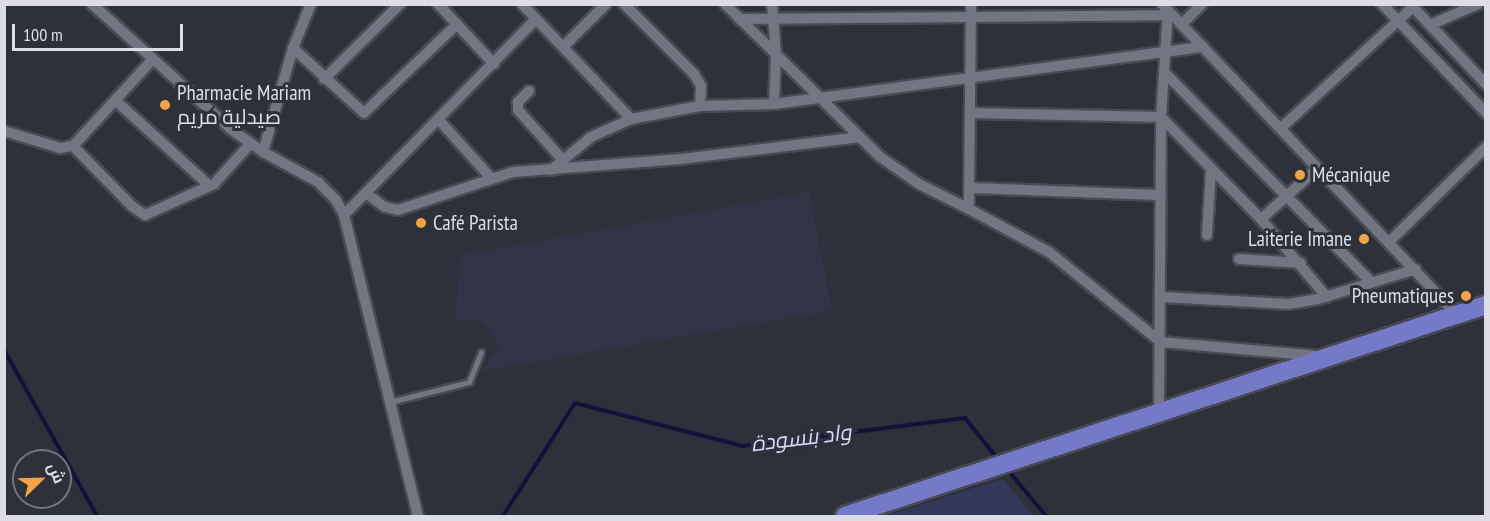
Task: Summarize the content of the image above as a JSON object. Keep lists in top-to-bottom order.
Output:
{
  "water": ["واد بنسودة"],
  "places": [
    "Pharmacie Mariam صيدلية مريم",
    "Mécanique",
    "Café Parista",
    "Laiterie Imane",
    "Pneumatiques"
  ],
  "scale_bar": "100 m",
  "north": "top right"
}
